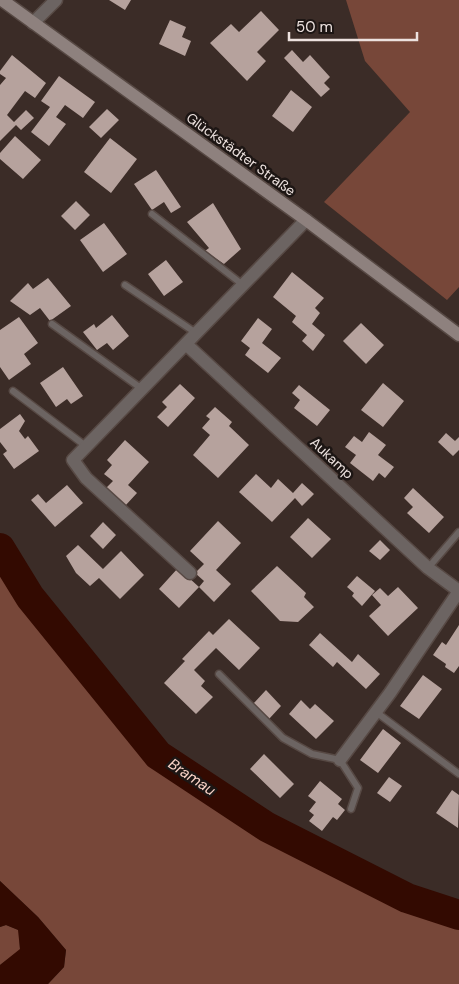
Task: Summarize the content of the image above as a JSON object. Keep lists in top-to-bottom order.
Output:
{
  "streets": {
    "street": ["Glückstädter Straße", "Aukamp"]
  },
  "water": ["Bramau"],
  "scale_bar": "50 m"
}
